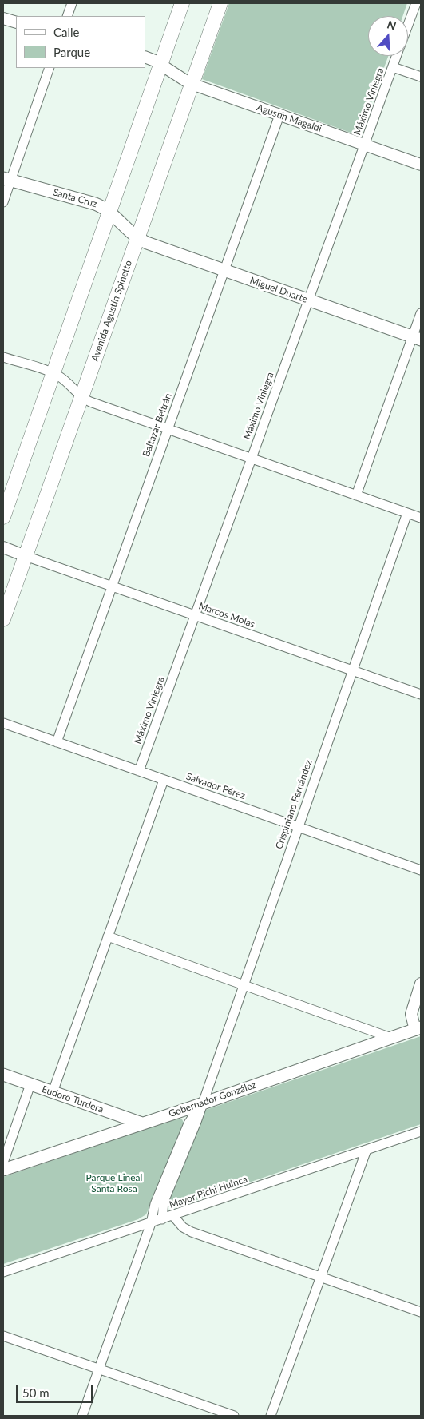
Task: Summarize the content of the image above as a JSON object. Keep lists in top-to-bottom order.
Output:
{
  "streets": {
    "main road": [
      "Santa Cruz",
      "Miguel Duarte",
      "Avenida Agustín Spinetto",
      "Eudoro Turdera",
      "Gobernador González"
    ],
    "street": [
      "Máximo Viniegra",
      "Agustín Magaldi",
      "Baltazar Beltrán",
      "Marcos Molas",
      "Salvador Pérez",
      "Crispiniano Fernández",
      "Mayor Pichi Huinca"
    ]
  },
  "crossings": [
    ["Máximo Viniegra", "Agustín Magaldi"],
    ["Máximo Viniegra", "Miguel Duarte"],
    ["Máximo Viniegra", "Marcos Molas"],
    ["Máximo Viniegra", "Salvador Pérez"],
    ["Agustín Magaldi", "Avenida Agustín Spinetto"],
    ["Agustín Magaldi", "Baltazar Beltrán"],
    ["Santa Cruz", "Miguel Duarte"],
    ["Santa Cruz", "Avenida Agustín Spinetto"],
    ["Miguel Duarte", "Avenida Agustín Spinetto"],
    ["Miguel Duarte", "Baltazar Beltrán"],
    ["Avenida Agustín Spinetto", "Marcos Molas"],
    ["Baltazar Beltrán", "Marcos Molas"],
    ["Baltazar Beltrán", "Salvador Pérez"],
    ["Marcos Molas", "Crispiniano Fernández"],
    ["Salvador Pérez", "Crispiniano Fernández"],
    ["Crispiniano Fernández", "Gobernador González"],
    ["Crispiniano Fernández", "Mayor Pichi Huinca"],
    ["Eudoro Turdera", "Gobernador González"]
  ],
  "parks": ["Parque Lineal Santa Rosa"],
  "legend": ["Calle", "Parque"],
  "scale_bar": "50 m",
  "north": "top"
}
